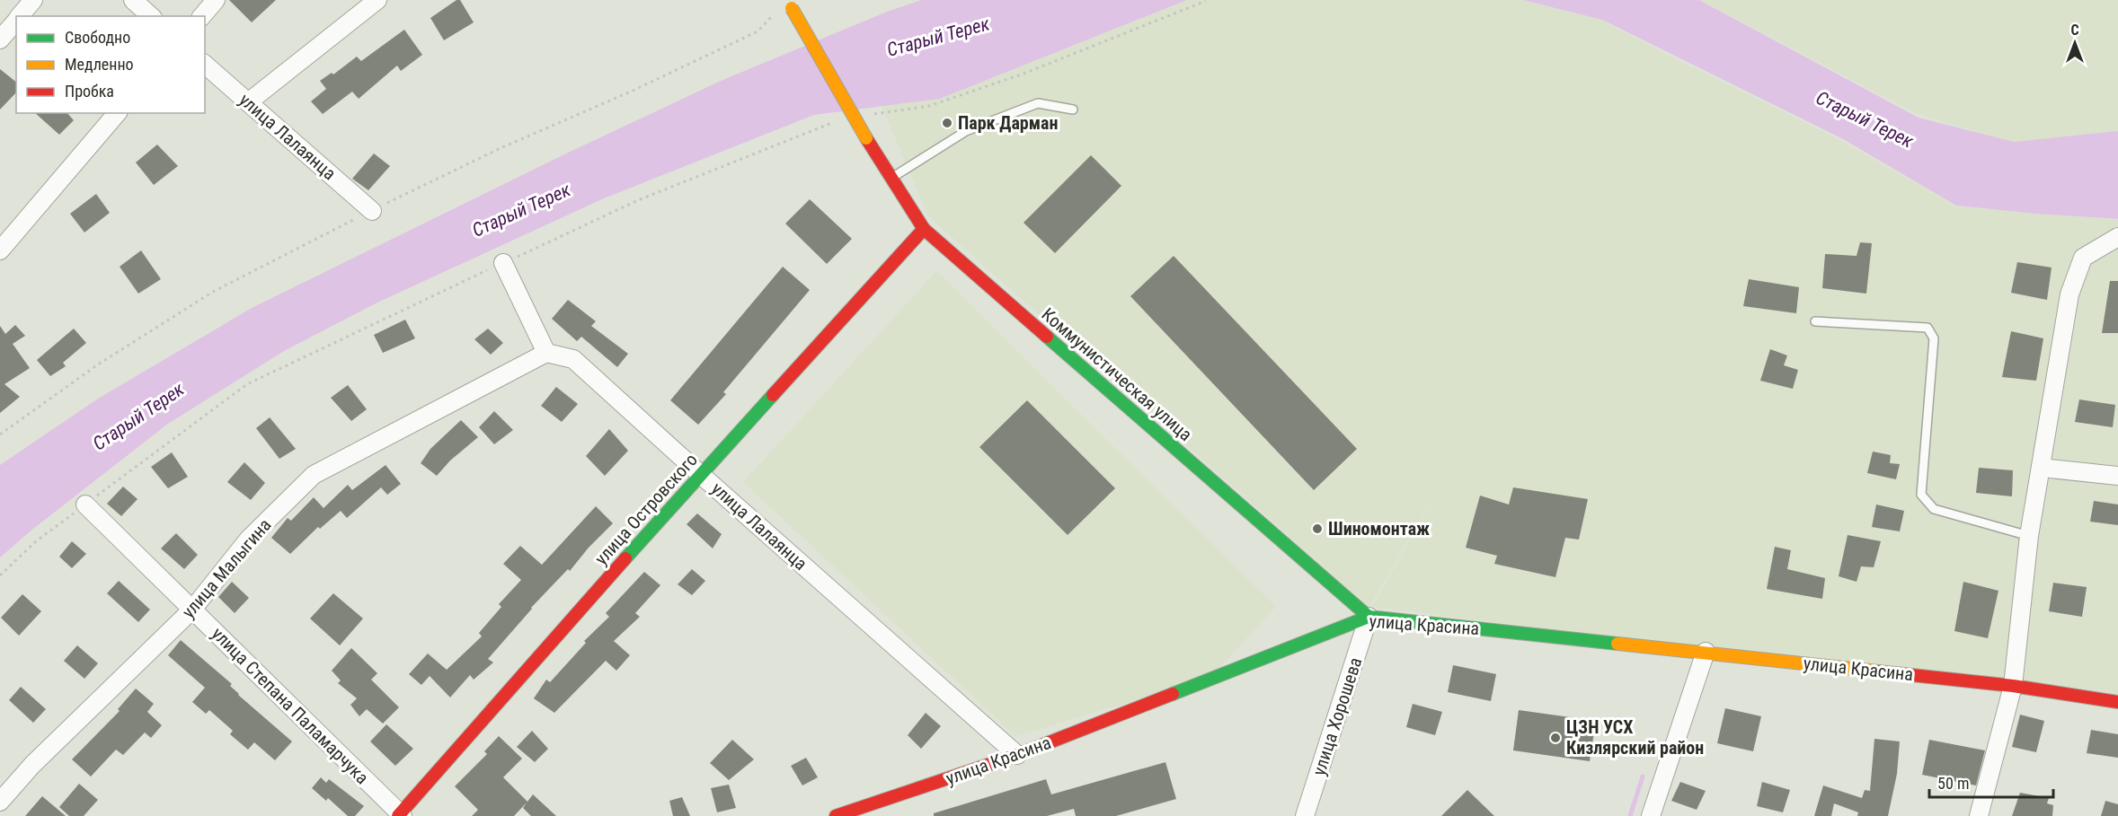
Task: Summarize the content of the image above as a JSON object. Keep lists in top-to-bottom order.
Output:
{
  "streets": {
    "street": [
      "улица Лалаянца",
      "Коммунистическая улица",
      "улица Островского",
      "улица Малыгина",
      "улица Красина",
      "улица Степана Паламарчука",
      "улица Хорошева"
    ]
  },
  "crossings": [
    ["улица Лалаянца", "улица Островского"],
    ["улица Лалаянца", "улица Малыгина"],
    ["улица Лалаянца", "улица Красина"],
    ["Коммунистическая улица", "улица Островского"],
    ["Коммунистическая улица", "улица Красина"],
    ["Коммунистическая улица", "улица Хорошева"],
    ["улица Островского", "улица Степана Паламарчука"],
    ["улица Малыгина", "улица Степана Паламарчука"],
    ["улица Красина", "улица Хорошева"]
  ],
  "water": ["Старый Терек"],
  "places": ["Парк Дарман", "Шиномонтаж", "ЦЗН УСХ Кизлярский район"],
  "legend": ["Свободно", "Медленно", "Пробка"],
  "scale_bar": "50 m",
  "north": "top"
}
